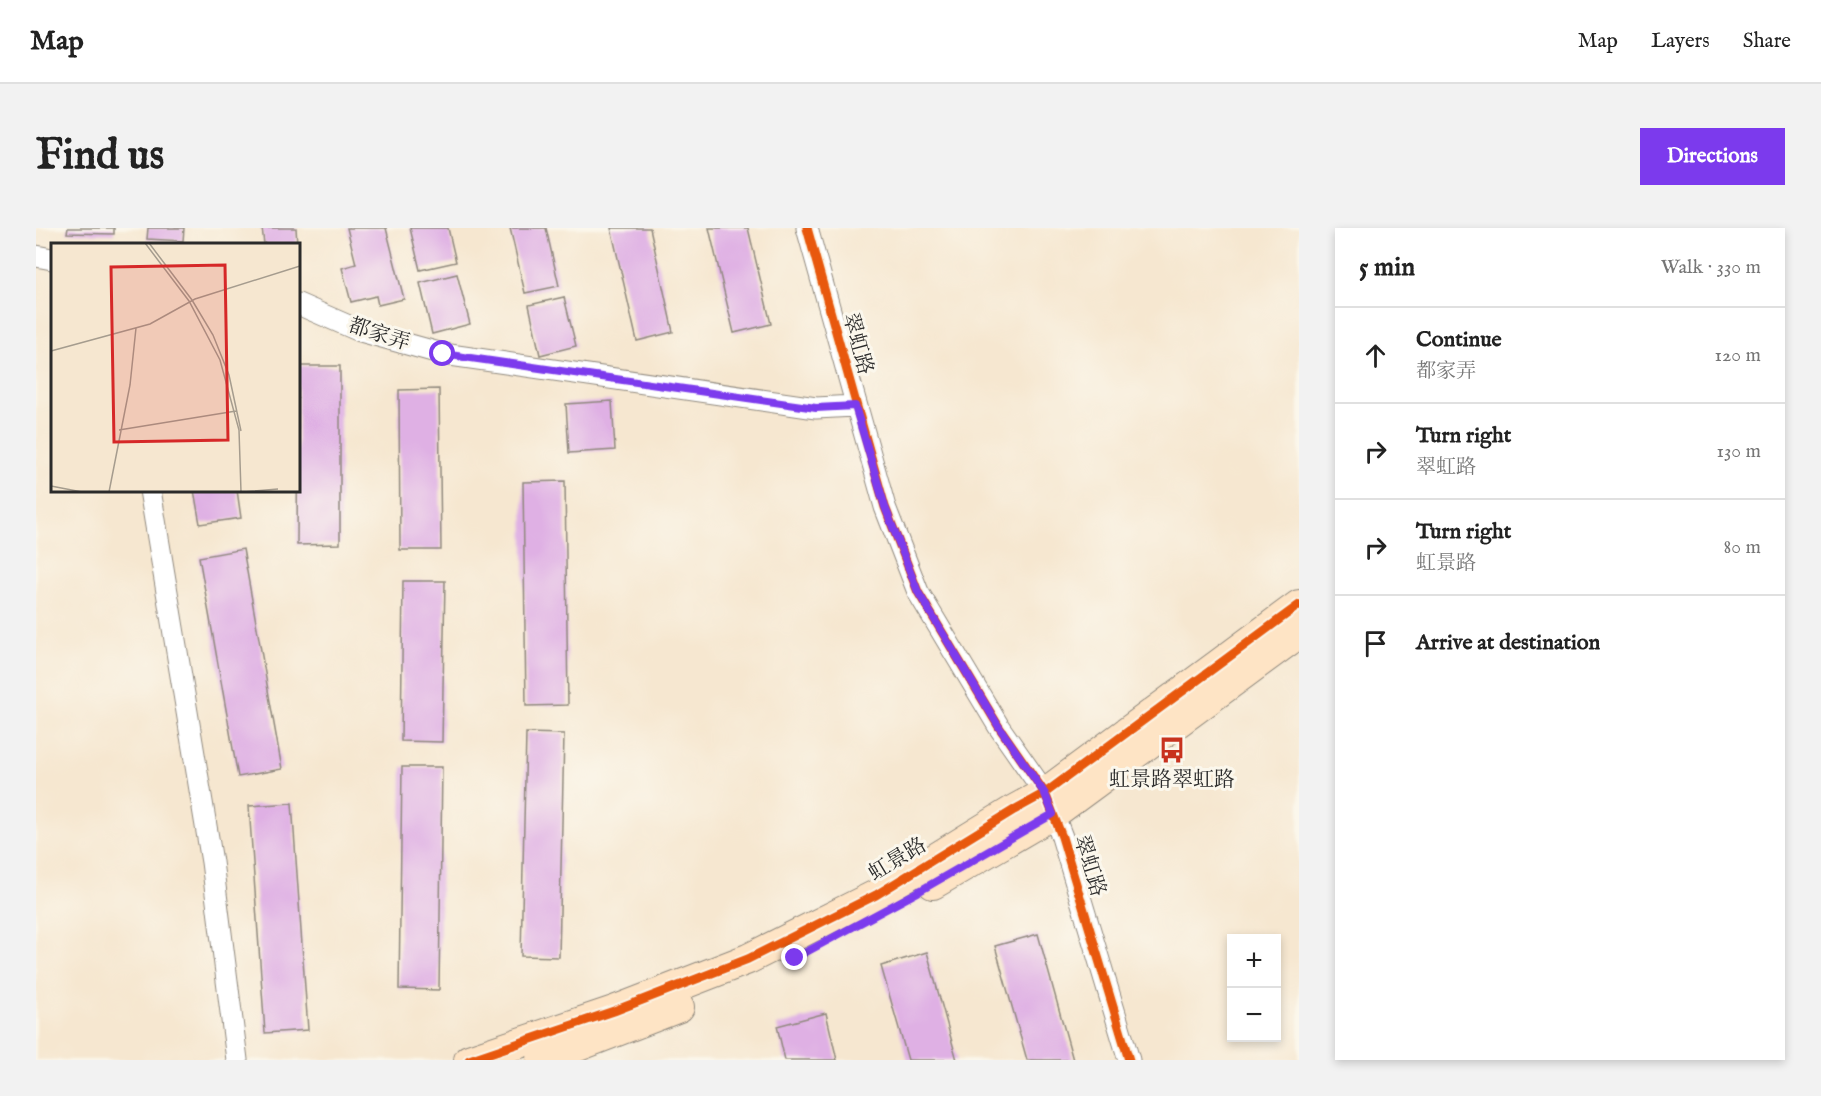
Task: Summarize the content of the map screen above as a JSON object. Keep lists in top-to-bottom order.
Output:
{
  "streets": {
    "street": ["都家弄", "翠虹路", "虹景路"]
  },
  "crossings": [
    ["都家弄", "翠虹路"],
    ["翠虹路", "虹景路"]
  ],
  "places": {
    "bus stop": ["虹景路翠虹路"]
  },
  "page": {
    "header": "Map",
    "nav": ["Map", "Layers", "Share"],
    "buttons": "Directions",
    "title": "Find us",
    "heading": ["5 min", "Walk · 330 m"],
    "list": [
      ["Continue", "都家弄", "120 m"],
      ["Turn right", "翠虹路", "130 m"],
      ["Turn right", "虹景路", "80 m"],
      "Arrive at destination"
    ],
    "map_buttons": ["+", "−"]
  }
}
